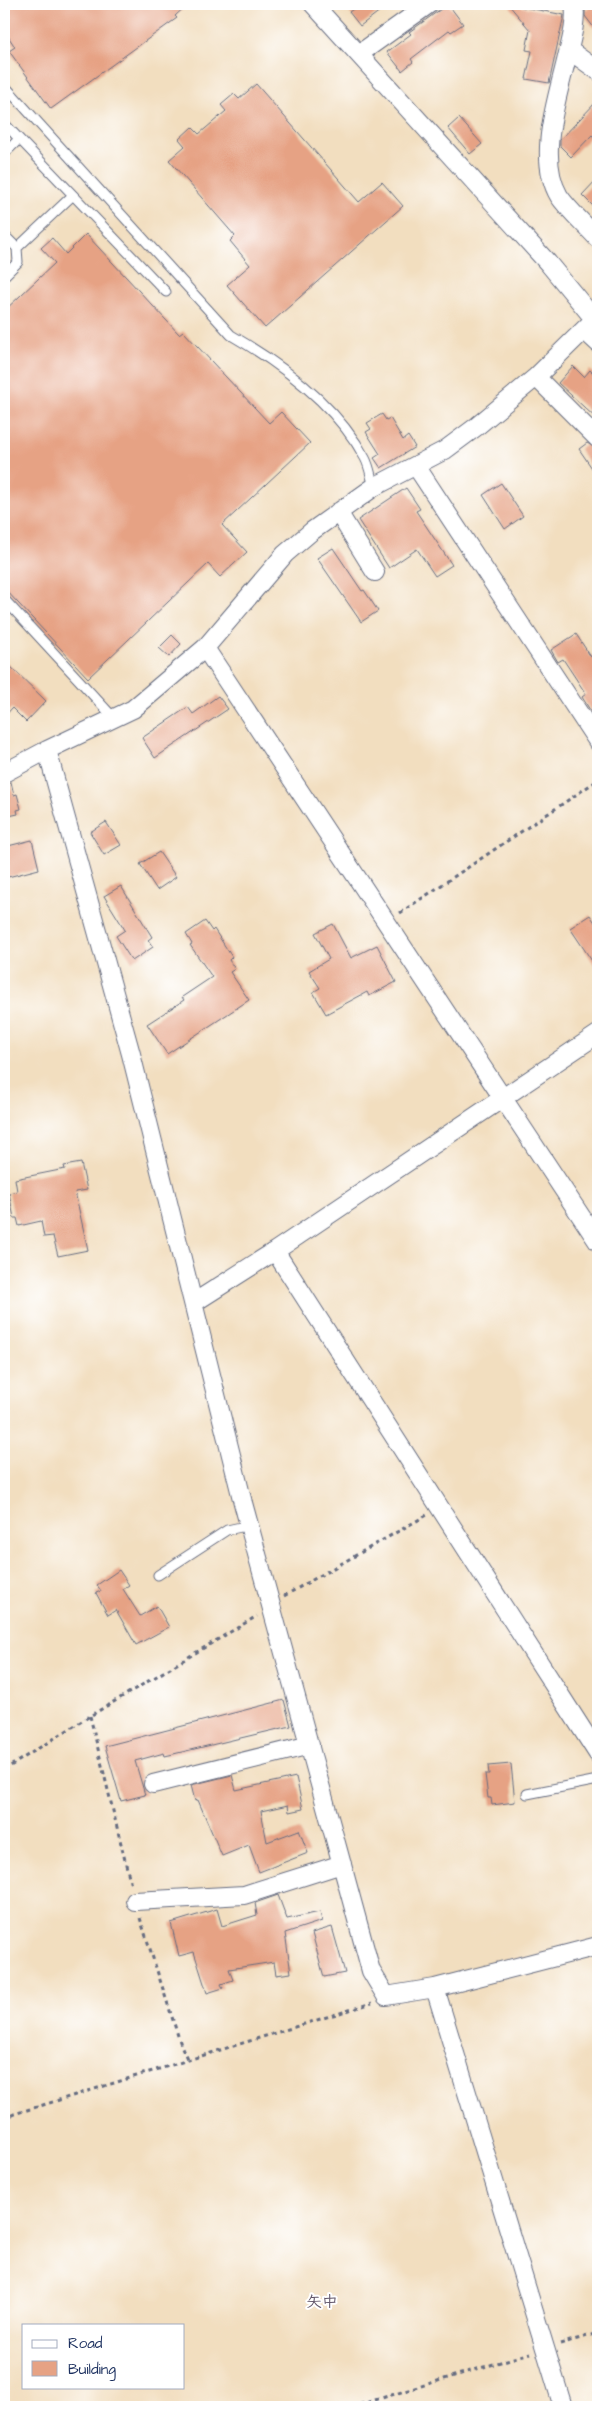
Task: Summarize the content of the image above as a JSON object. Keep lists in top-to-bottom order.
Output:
{
  "districts": ["矢中"],
  "legend": ["Road", "Building"]
}
